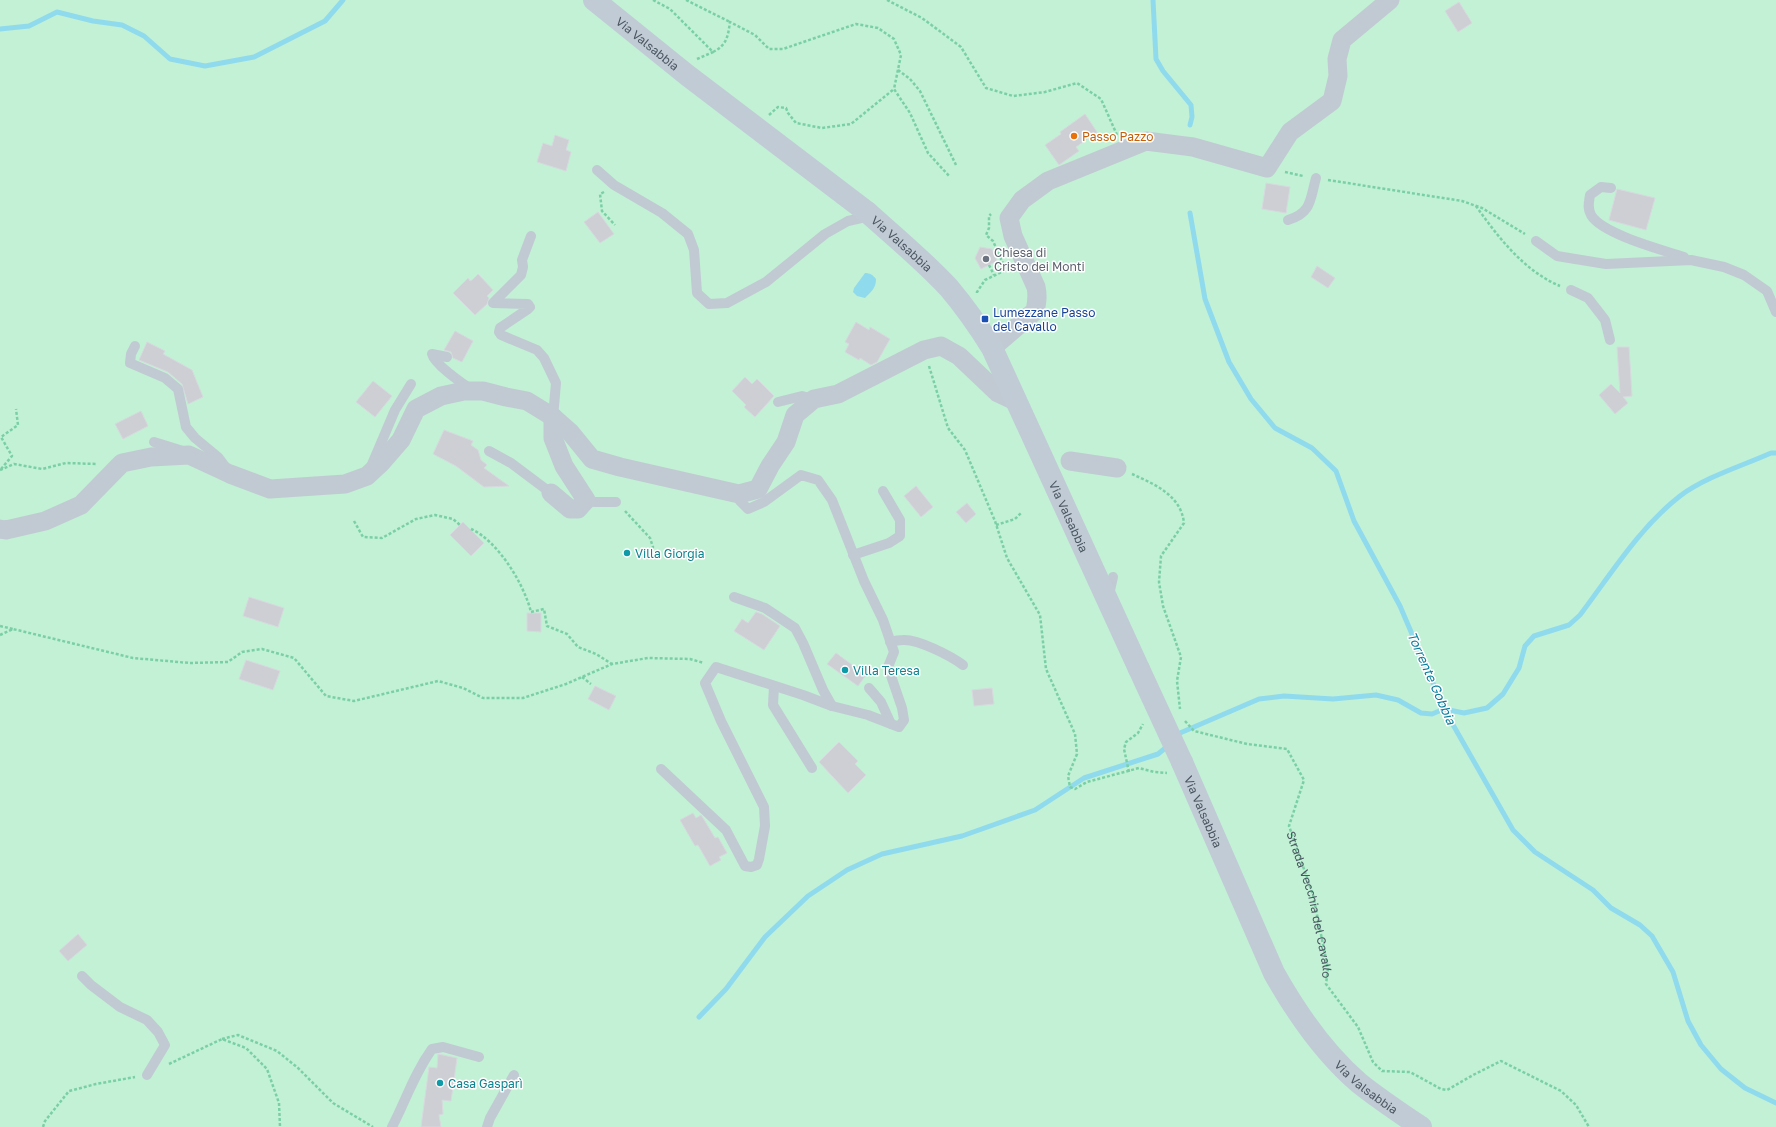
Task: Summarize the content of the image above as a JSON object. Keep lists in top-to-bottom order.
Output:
{
  "streets": {
    "main road": ["Via Valsabbia"],
    "path": ["Strada Vecchia del Cavallo"]
  },
  "water": ["Torrente Gobbia"],
  "places": {
    "other": [
      "Passo Pazzo",
      "Chiesa di Cristo dei Monti",
      "Villa Giorgia",
      "Villa Teresa",
      "Casa Gasparì"
    ],
    "transit": ["Lumezzane Passo del Cavallo"]
  }
}
